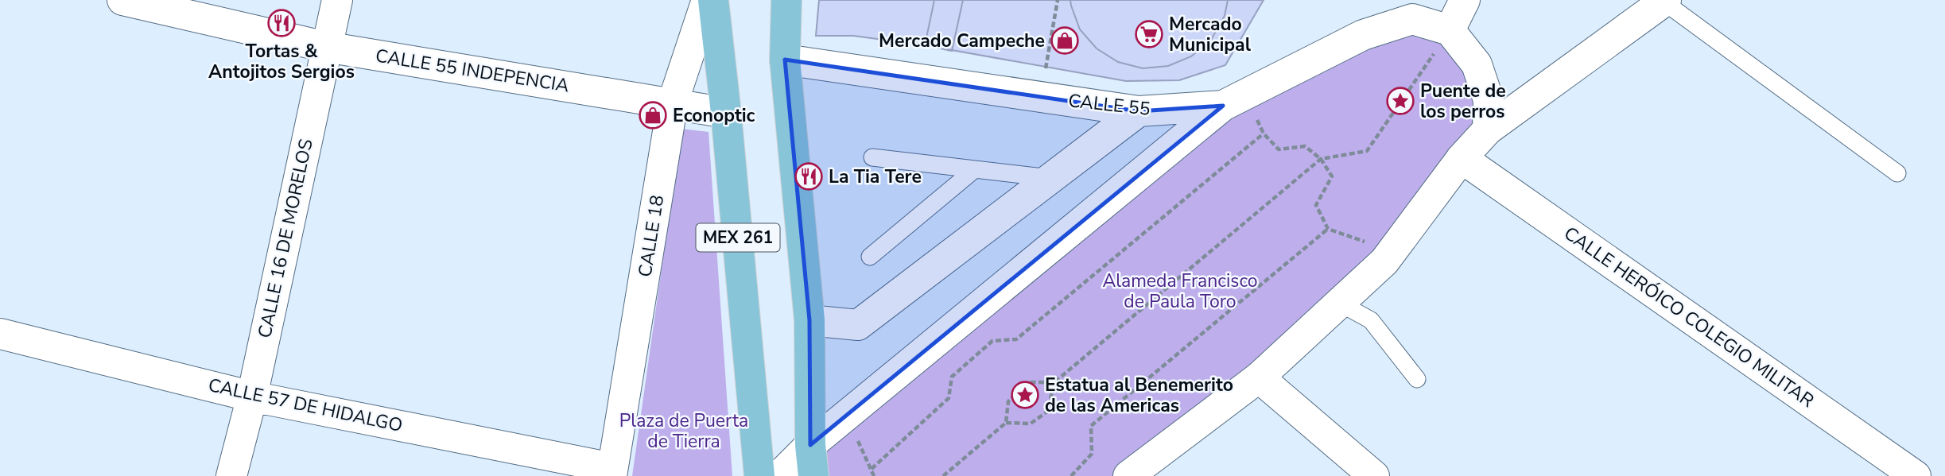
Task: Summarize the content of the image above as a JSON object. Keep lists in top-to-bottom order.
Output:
{
  "streets": {
    "main road": ["MEX 261"],
    "street": [
      "CALLE 55 INDEPENCIA",
      "CALLE 55",
      "CALLE 18",
      "CALLE 16 DE MORELOS",
      "CALLE HERÓICO COLEGIO MILITAR",
      "CALLE 57 DE HIDALGO"
    ]
  },
  "crossings": [
    ["CALLE 55 INDEPENCIA", "CALLE 18"],
    ["CALLE 55 INDEPENCIA", "MEX 261"],
    ["CALLE 55 INDEPENCIA", "CALLE 16 DE MORELOS"],
    ["CALLE 55", "MEX 261"],
    ["CALLE 18", "CALLE 57 DE HIDALGO"],
    ["CALLE 16 DE MORELOS", "CALLE 57 DE HIDALGO"]
  ],
  "parks": ["Alameda Francisco de Paula Toro", "Plaza de Puerta de Tierra"],
  "places": {
    "restaurant": ["Tortas & Antojitos Sergios", "La Tia Tere"],
    "supermarket": ["Mercado Municipal"],
    "shop": ["Mercado Campeche", "Econoptic"],
    "place": ["Puente de los perros", "Estatua al Benemerito de las Americas"]
  }
}
